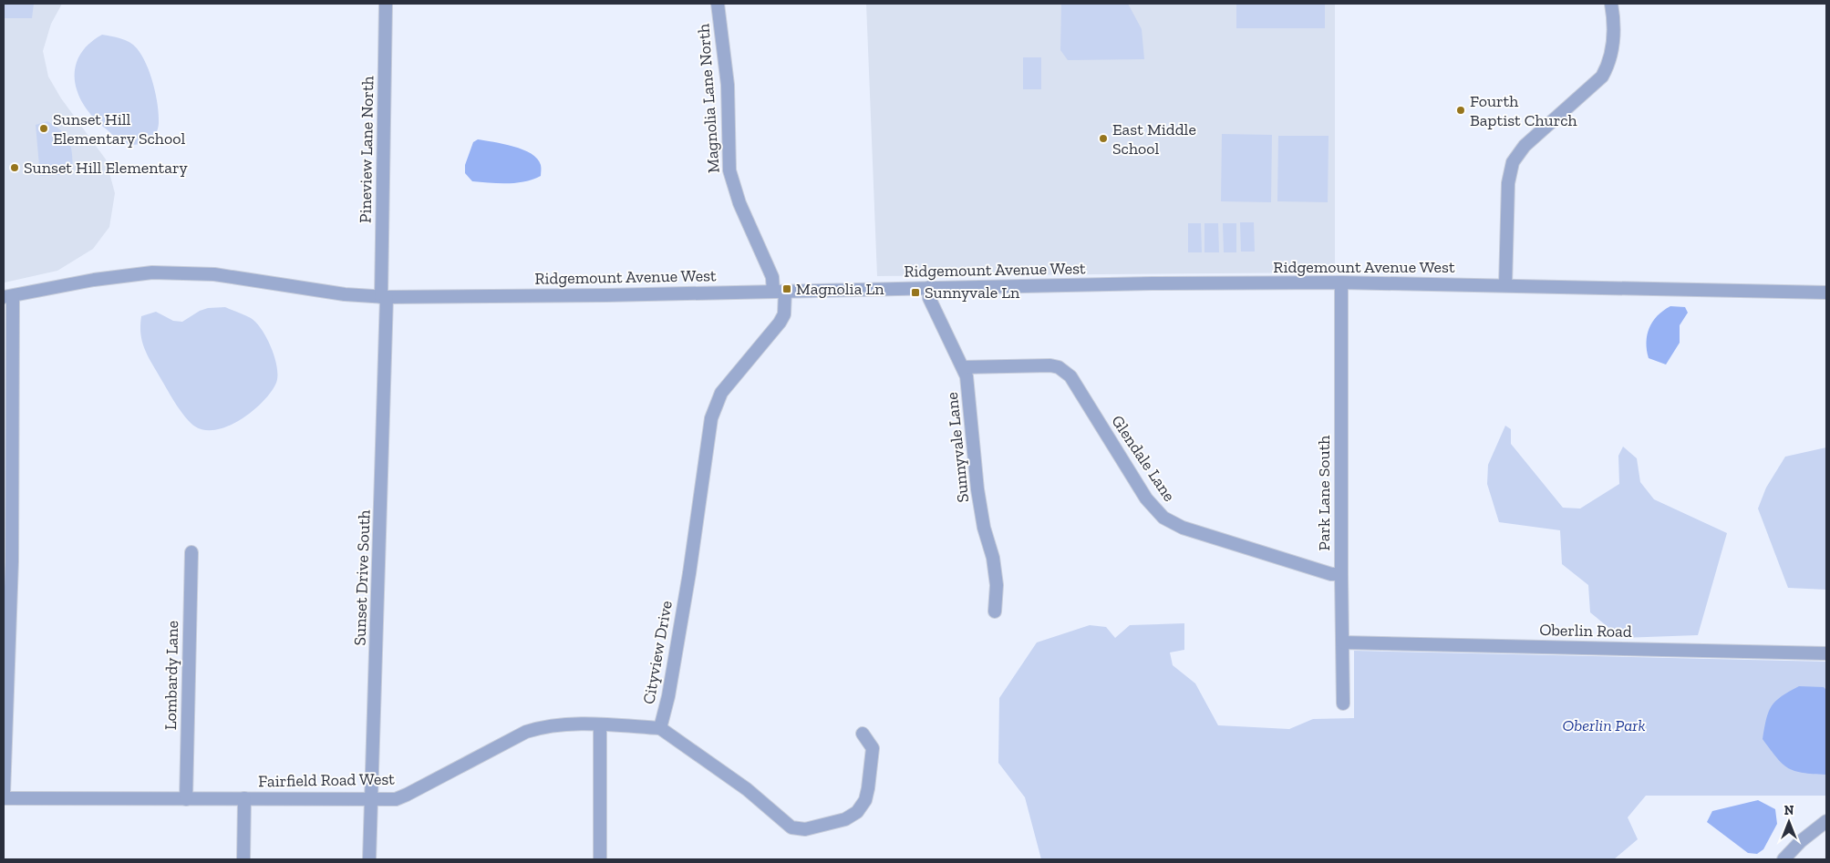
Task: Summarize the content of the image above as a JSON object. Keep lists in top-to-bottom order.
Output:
{
  "streets": {
    "street": [
      "Magnolia Lane North",
      "Pineview Lane North",
      "Ridgemount Avenue West",
      "Sunnyvale Lane",
      "Glendale Lane",
      "Park Lane South",
      "Sunset Drive South",
      "Oberlin Road",
      "Cityview Drive",
      "Lombardy Lane",
      "Fairfield Road West"
    ]
  },
  "crossings": [
    ["Magnolia Lane North", "Ridgemount Avenue West"],
    ["Magnolia Lane North", "Cityview Drive"],
    ["Pineview Lane North", "Ridgemount Avenue West"],
    ["Pineview Lane North", "Sunset Drive South"],
    ["Ridgemount Avenue West", "Sunnyvale Lane"],
    ["Ridgemount Avenue West", "Park Lane South"],
    ["Ridgemount Avenue West", "Sunset Drive South"],
    ["Ridgemount Avenue West", "Cityview Drive"],
    ["Sunnyvale Lane", "Glendale Lane"],
    ["Glendale Lane", "Park Lane South"],
    ["Park Lane South", "Oberlin Road"],
    ["Sunset Drive South", "Fairfield Road West"],
    ["Cityview Drive", "Fairfield Road West"],
    ["Lombardy Lane", "Fairfield Road West"]
  ],
  "parks": ["Oberlin Park"],
  "places": {
    "other": [
      "Fourth Baptist Church",
      "Sunset Hill Elementary School",
      "East Middle School",
      "Sunset Hill Elementary"
    ],
    "transit": ["Magnolia Ln", "Sunnyvale Ln"]
  },
  "north": "top"
}
